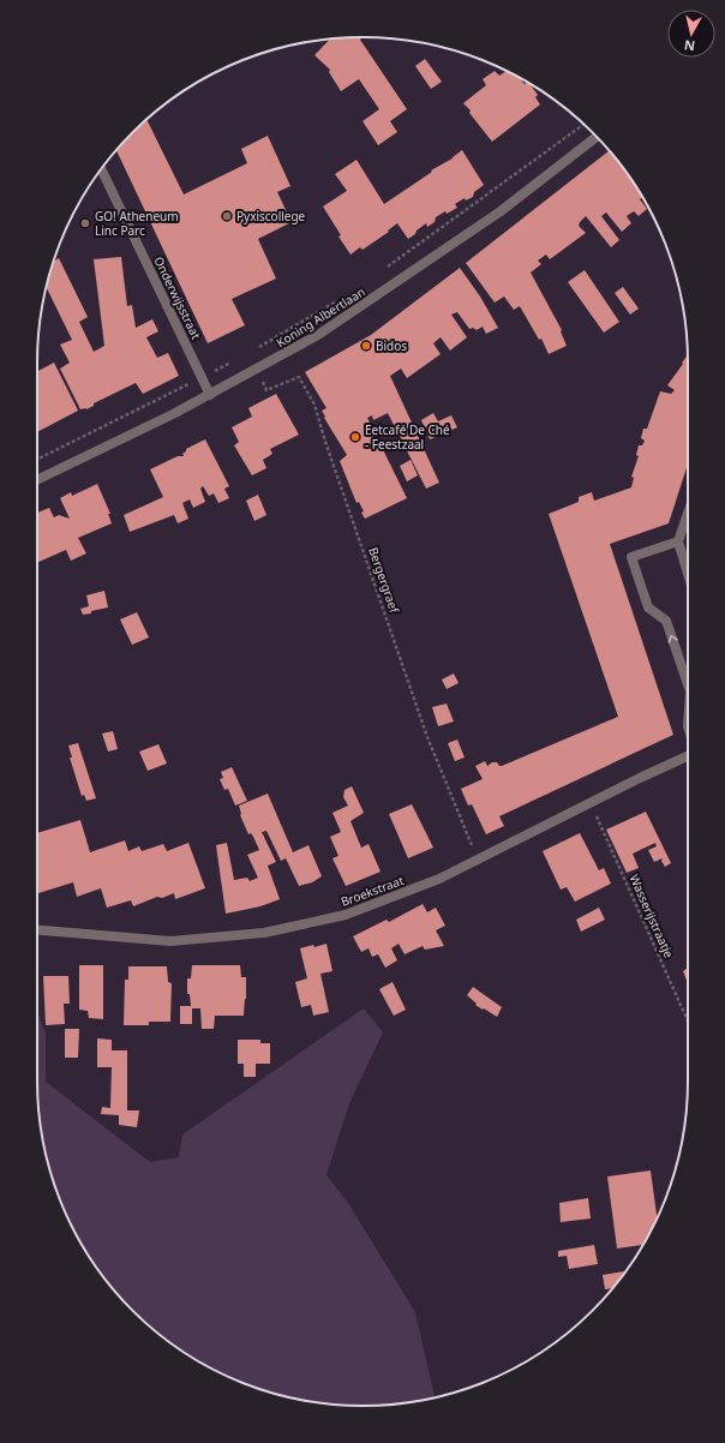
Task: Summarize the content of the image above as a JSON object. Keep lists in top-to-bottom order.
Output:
{
  "streets": {
    "street": ["Onderwijsstraat", "Koning Albertlaan", "Broekstraat"],
    "path": ["Bergergraef", "Wasserijstraatje"]
  },
  "crossings": [
    ["Onderwijsstraat", "Koning Albertlaan"],
    ["Koning Albertlaan", "Bergergraef"],
    ["Bergergraef", "Broekstraat"],
    ["Broekstraat", "Wasserijstraatje"]
  ],
  "places": [
    "Pyxiscollege",
    "GO! Atheneum Linc Parc",
    "Bidos",
    "Eetcafé De Ché - Feestzaal"
  ],
  "north": "bottom"
}
